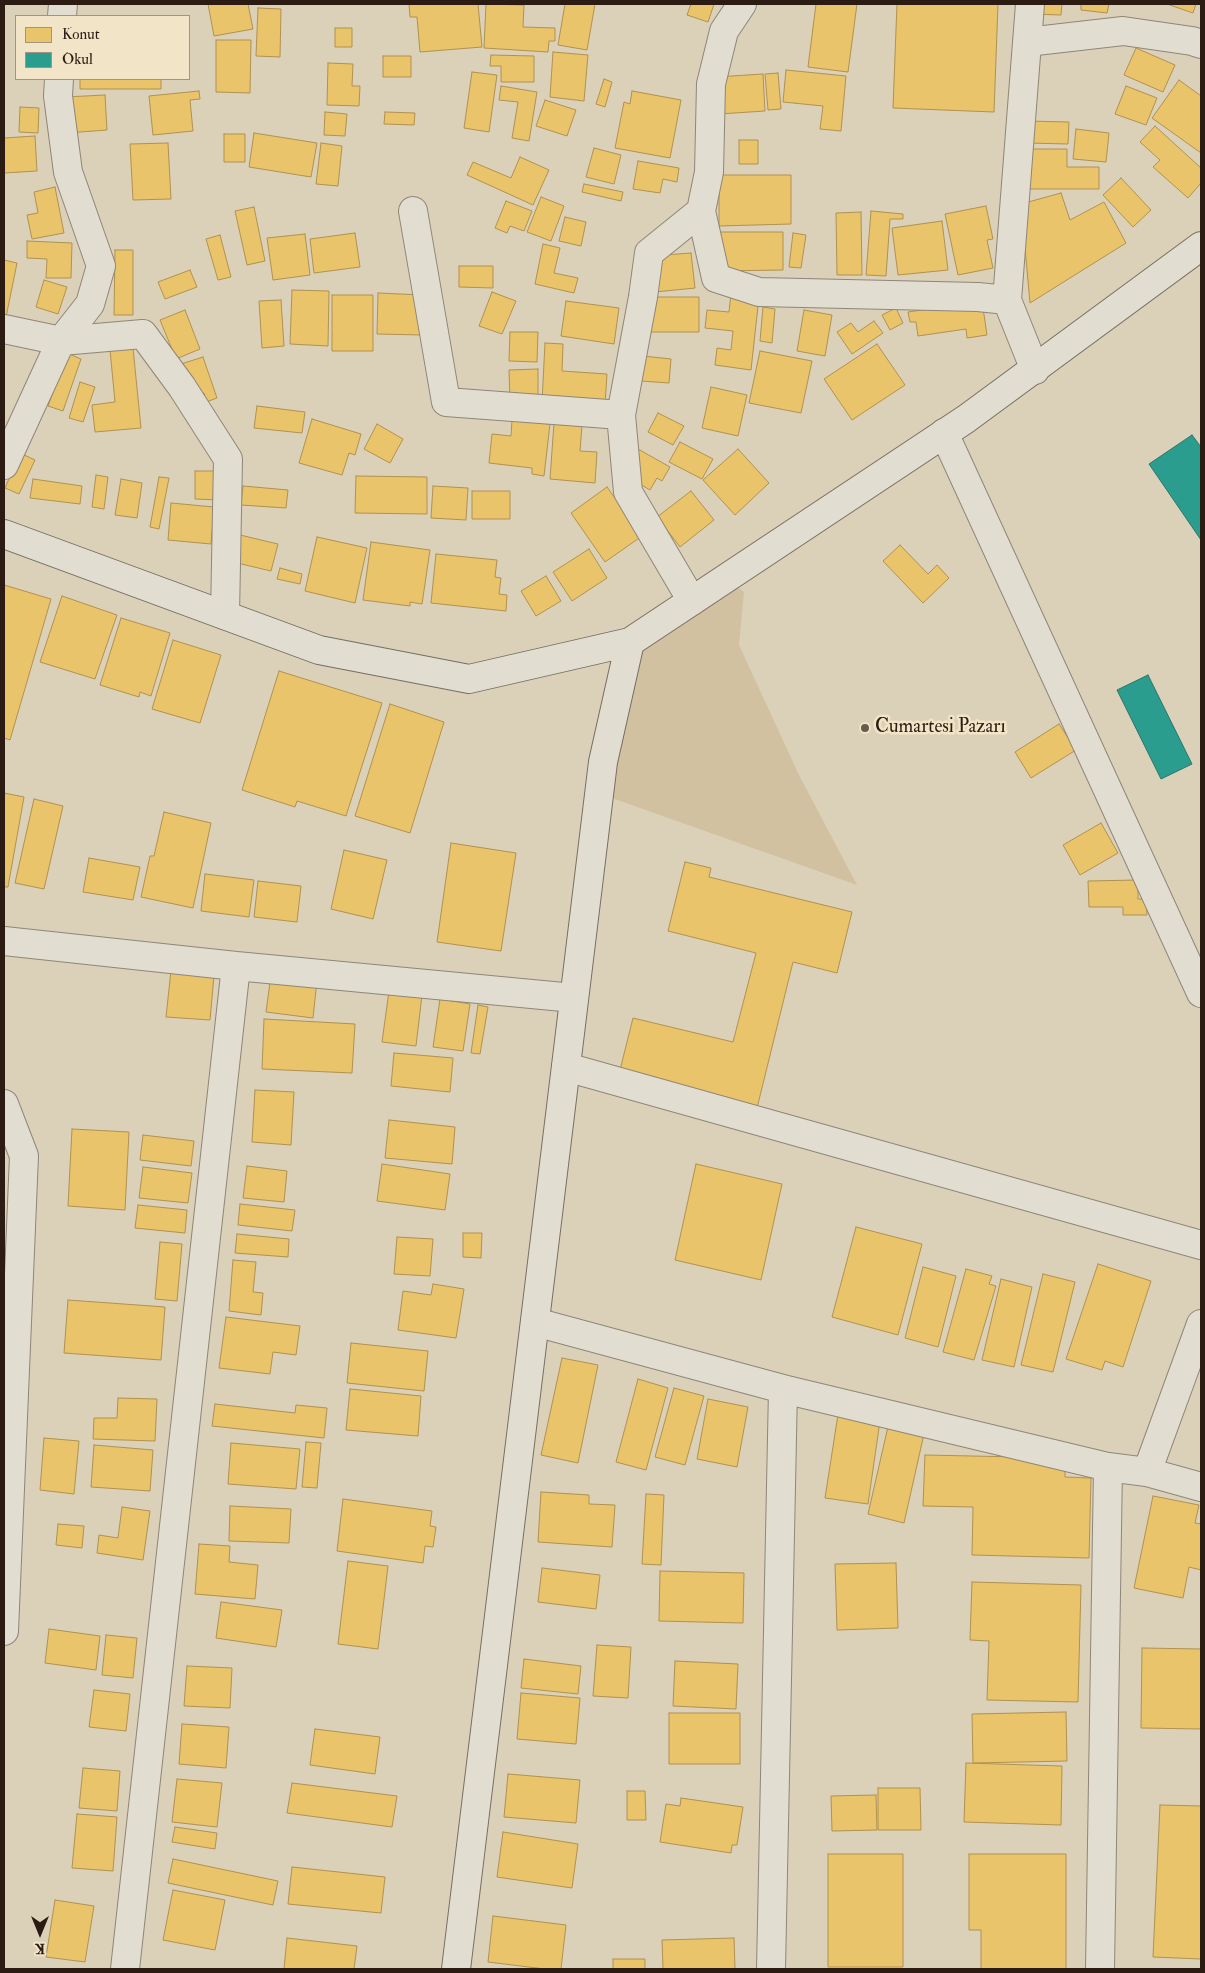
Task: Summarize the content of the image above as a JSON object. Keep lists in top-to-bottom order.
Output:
{
  "places": ["Cumartesi Pazarı"],
  "legend": ["Konut", "Okul"],
  "north": "bottom"
}
